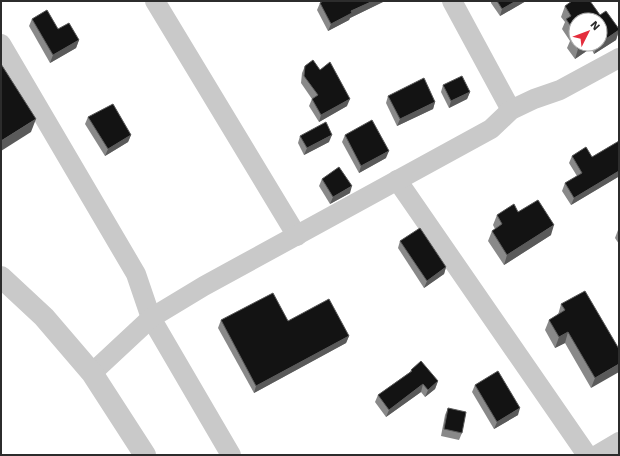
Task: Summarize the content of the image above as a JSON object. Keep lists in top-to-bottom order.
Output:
{
  "north": "top right"
}
